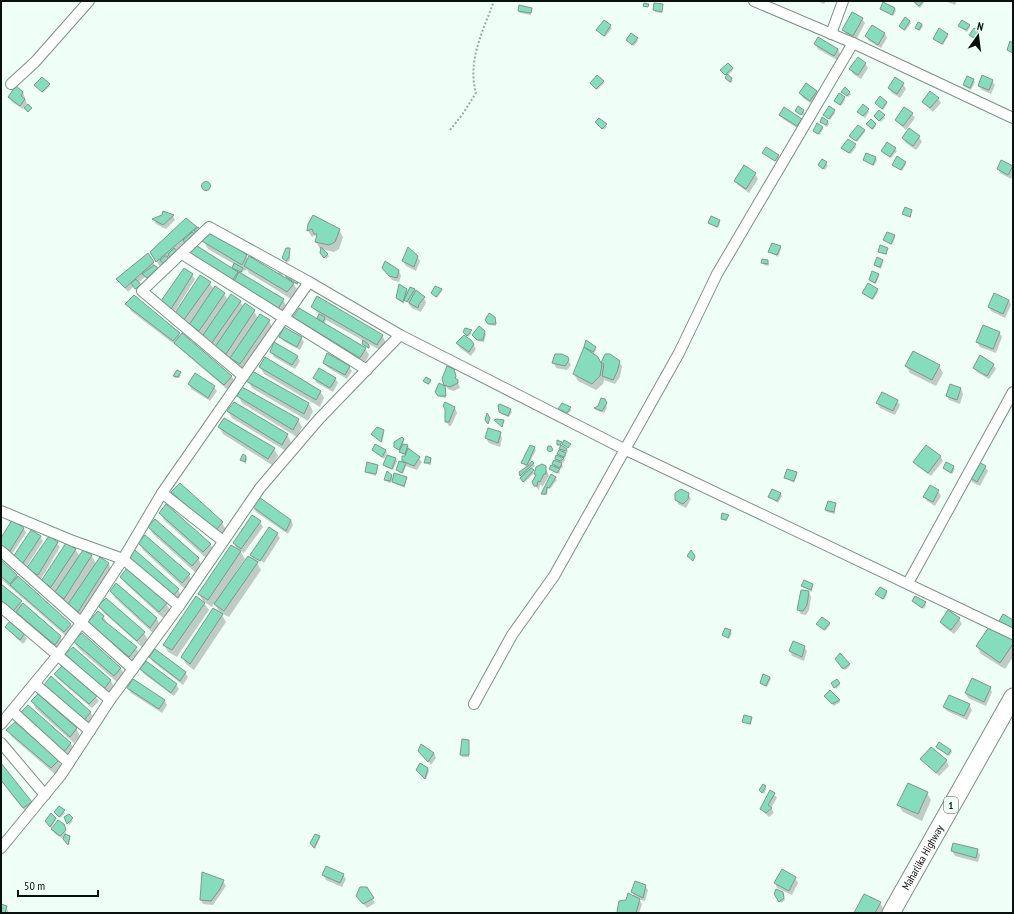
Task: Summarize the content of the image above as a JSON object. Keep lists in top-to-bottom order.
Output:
{
  "streets": {
    "highway": ["1", "Maharlika Highway"]
  },
  "scale_bar": "50 m",
  "north": "top"
}
